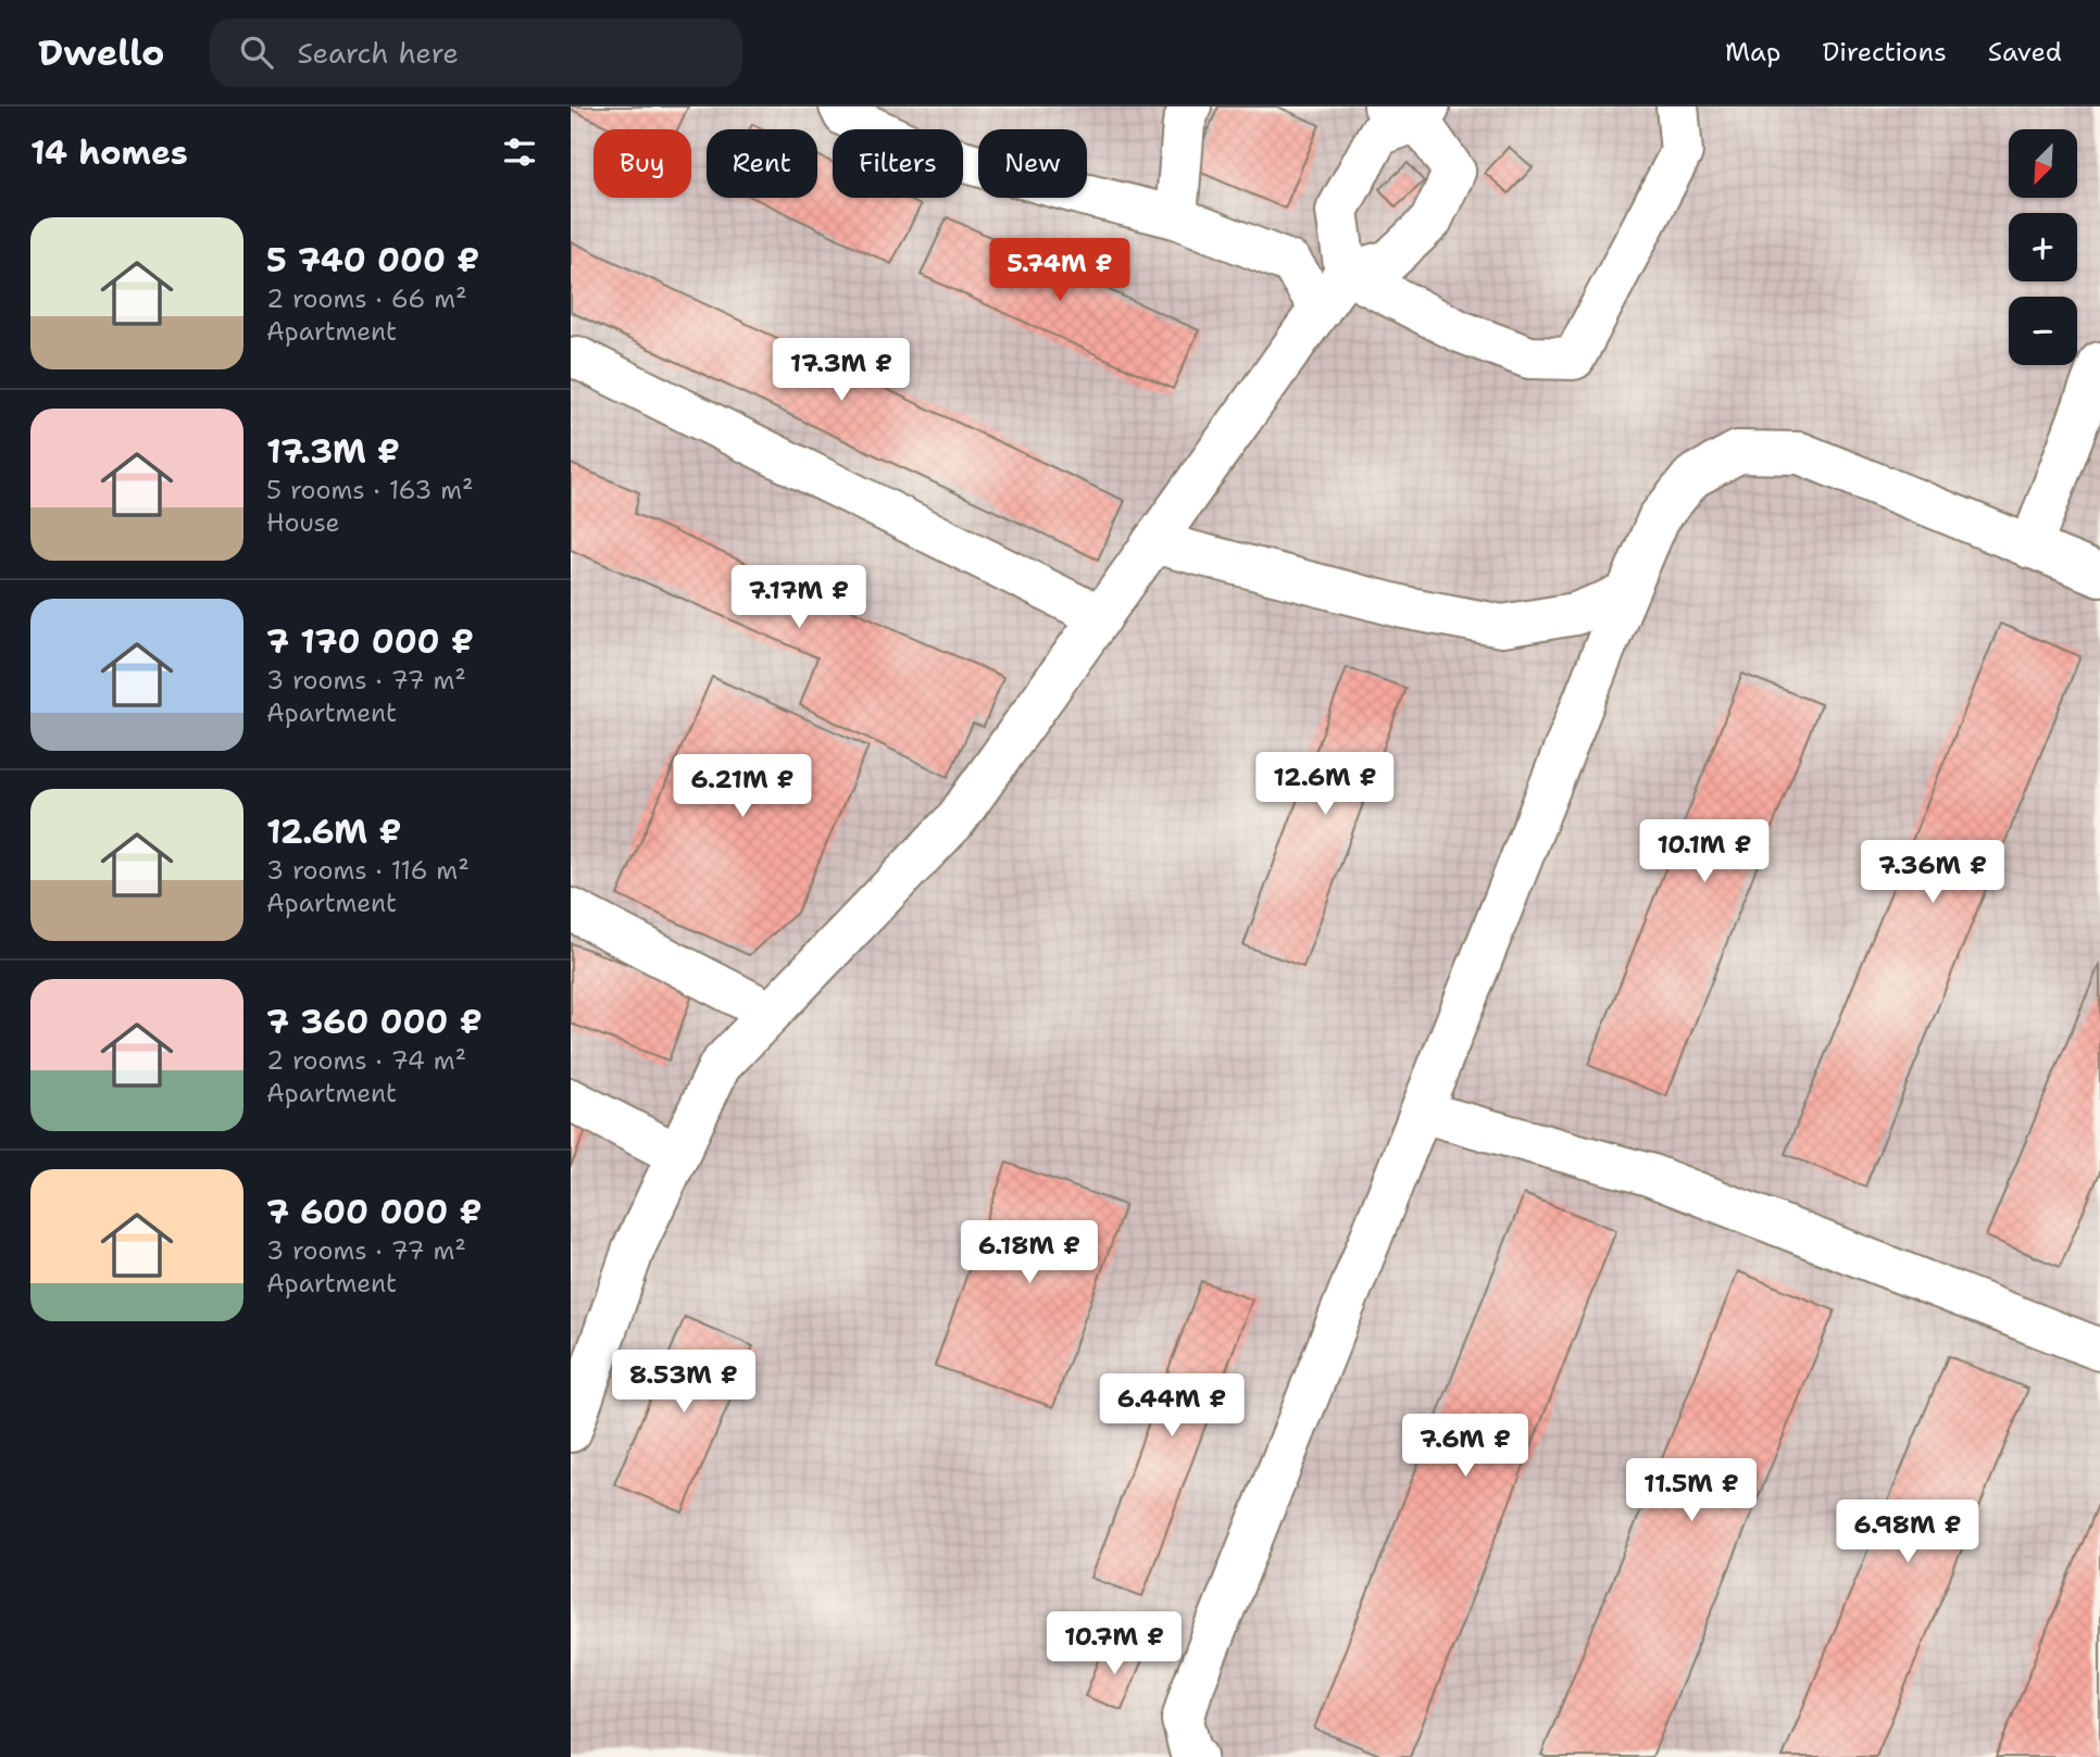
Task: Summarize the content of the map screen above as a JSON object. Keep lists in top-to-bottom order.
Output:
{
  "north": "bottom left",
  "page": {
    "header": "Dwello",
    "search": "Search here",
    "nav": ["Map", "Directions", "Saved"],
    "heading": "14 homes",
    "map_buttons": ["+", "−"],
    "chip": [
      "Buy",
      "Rent",
      "Filters",
      "New"
    ],
    "list": [
      {
        "name": "5 740 000 ₽",
        "note": "2 rooms · 66 m² · Apartment"
      },
      {
        "name": "17.3M ₽",
        "note": "5 rooms · 163 m² · House"
      },
      {
        "name": "7 170 000 ₽",
        "note": "3 rooms · 77 m² · Apartment"
      },
      {
        "name": "12.6M ₽",
        "note": "3 rooms · 116 m² · Apartment"
      },
      {
        "name": "7 360 000 ₽",
        "note": "2 rooms · 74 m² · Apartment"
      },
      {
        "name": "7 600 000 ₽",
        "note": "3 rooms · 77 m² · Apartment"
      }
    ],
    "price": [
      "5.74M ₽",
      "17.3M ₽",
      "7.17M ₽",
      "12.6M ₽",
      "6.21M ₽",
      "10.1M ₽",
      "7.36M ₽",
      "6.18M ₽",
      "8.53M ₽",
      "6.44M ₽",
      "7.6M ₽",
      "11.5M ₽",
      "6.98M ₽",
      "10.7M ₽"
    ]
  }
}
